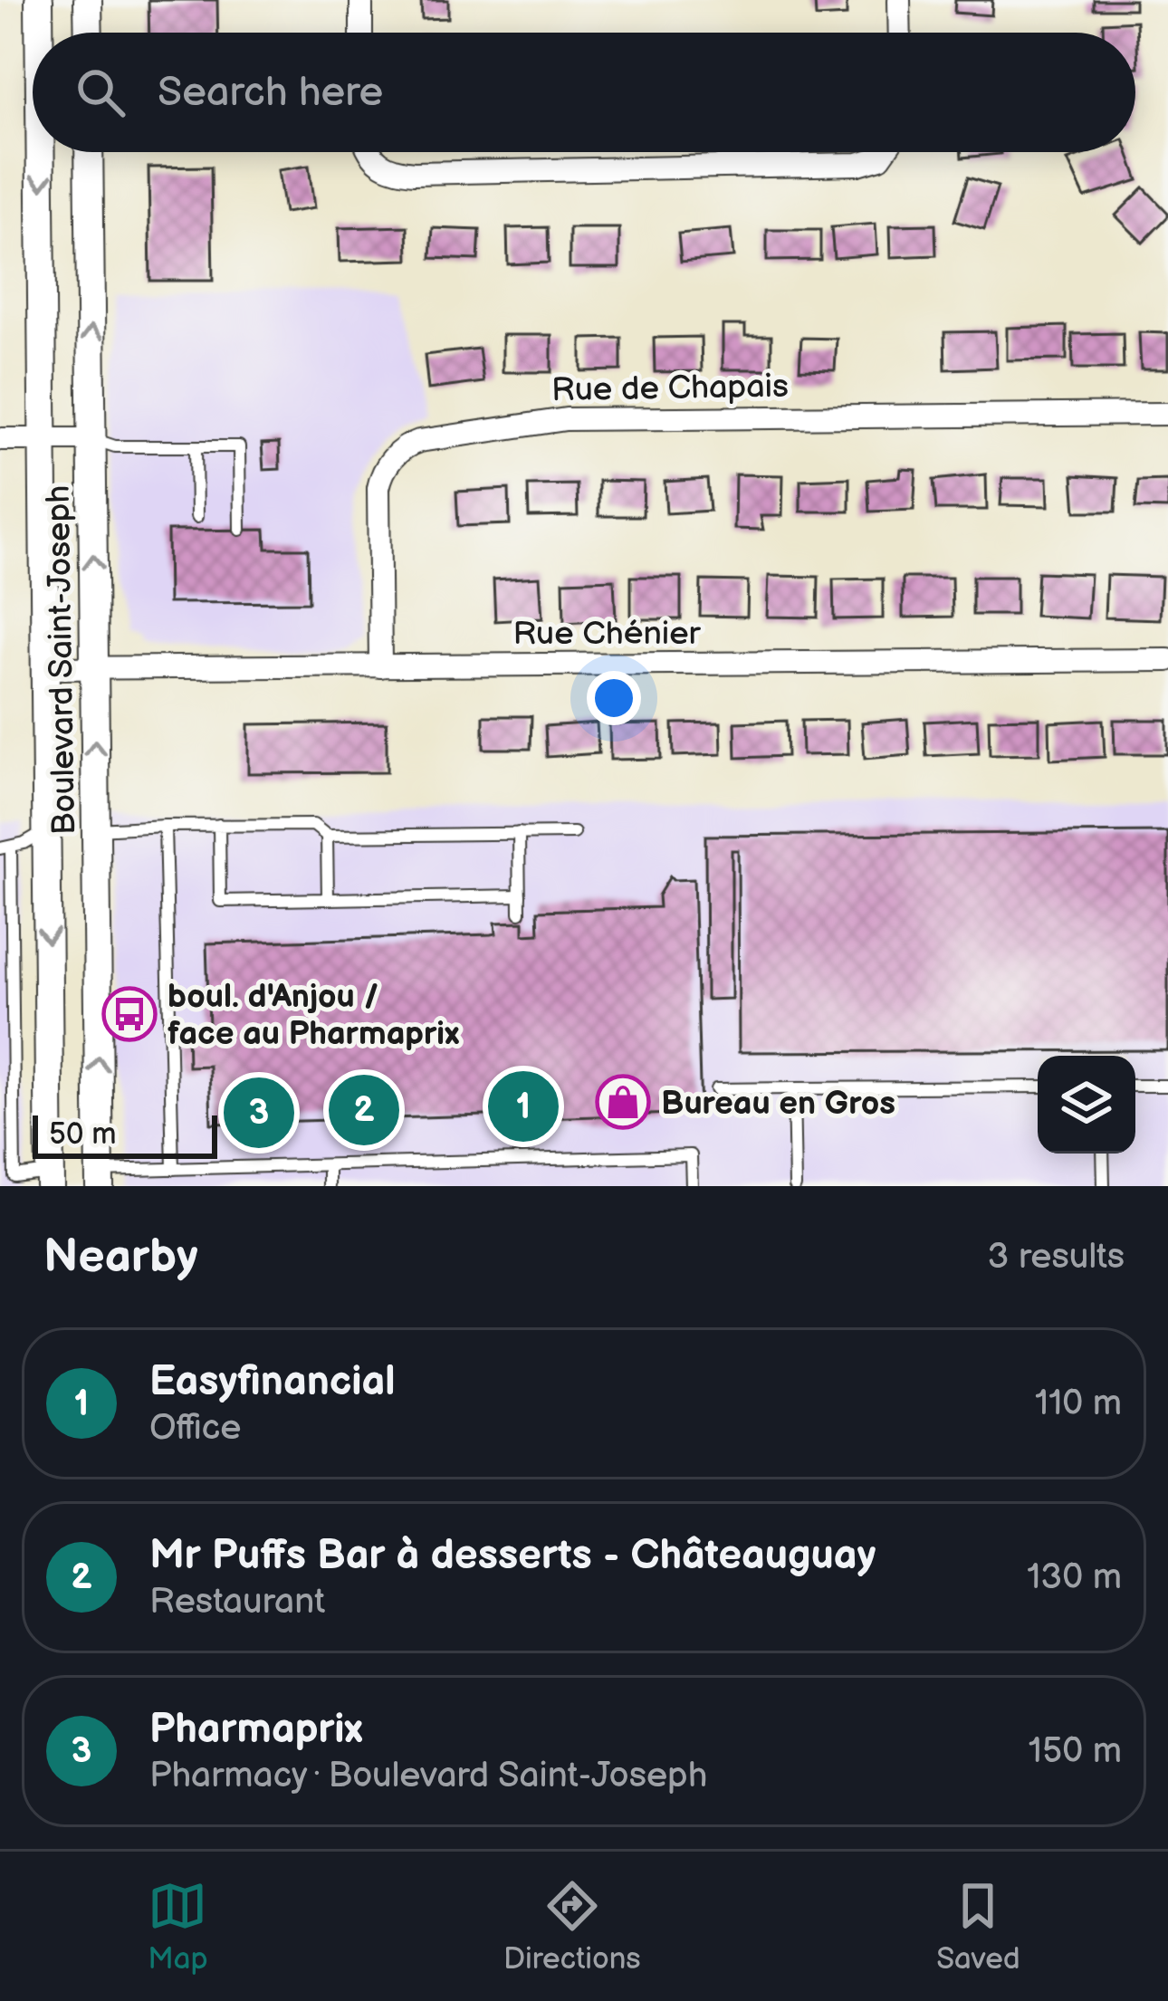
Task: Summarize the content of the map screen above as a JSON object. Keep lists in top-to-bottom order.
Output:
{
  "streets": {
    "street": ["Rue de Chapais", "Rue Chénier", "Boulevard Saint-Joseph"]
  },
  "crossings": [
    ["Rue de Chapais", "Rue Chénier"],
    ["Rue Chénier", "Boulevard Saint-Joseph"]
  ],
  "places": {
    "bus stop": ["boul. d'Anjou / face au Pharmaprix"],
    "shop": ["Bureau en Gros"]
  },
  "scale_bar": "50 m",
  "page": {
    "search": "Search here",
    "pins": ["1", "2", "3"],
    "scale": "50 m",
    "heading": ["Nearby", "3 results"],
    "list": [
      {
        "mark": "1",
        "name": "Easyfinancial",
        "note": "Office",
        "value": "110 m"
      },
      {
        "mark": "2",
        "name": "Mr Puffs Bar à desserts - Châteauguay",
        "note": "Restaurant",
        "value": "130 m"
      },
      {
        "mark": "3",
        "name": "Pharmaprix",
        "note": "Pharmacy · Boulevard Saint-Joseph",
        "value": "150 m"
      }
    ],
    "nav": ["Map", "Directions", "Saved"]
  }
}
